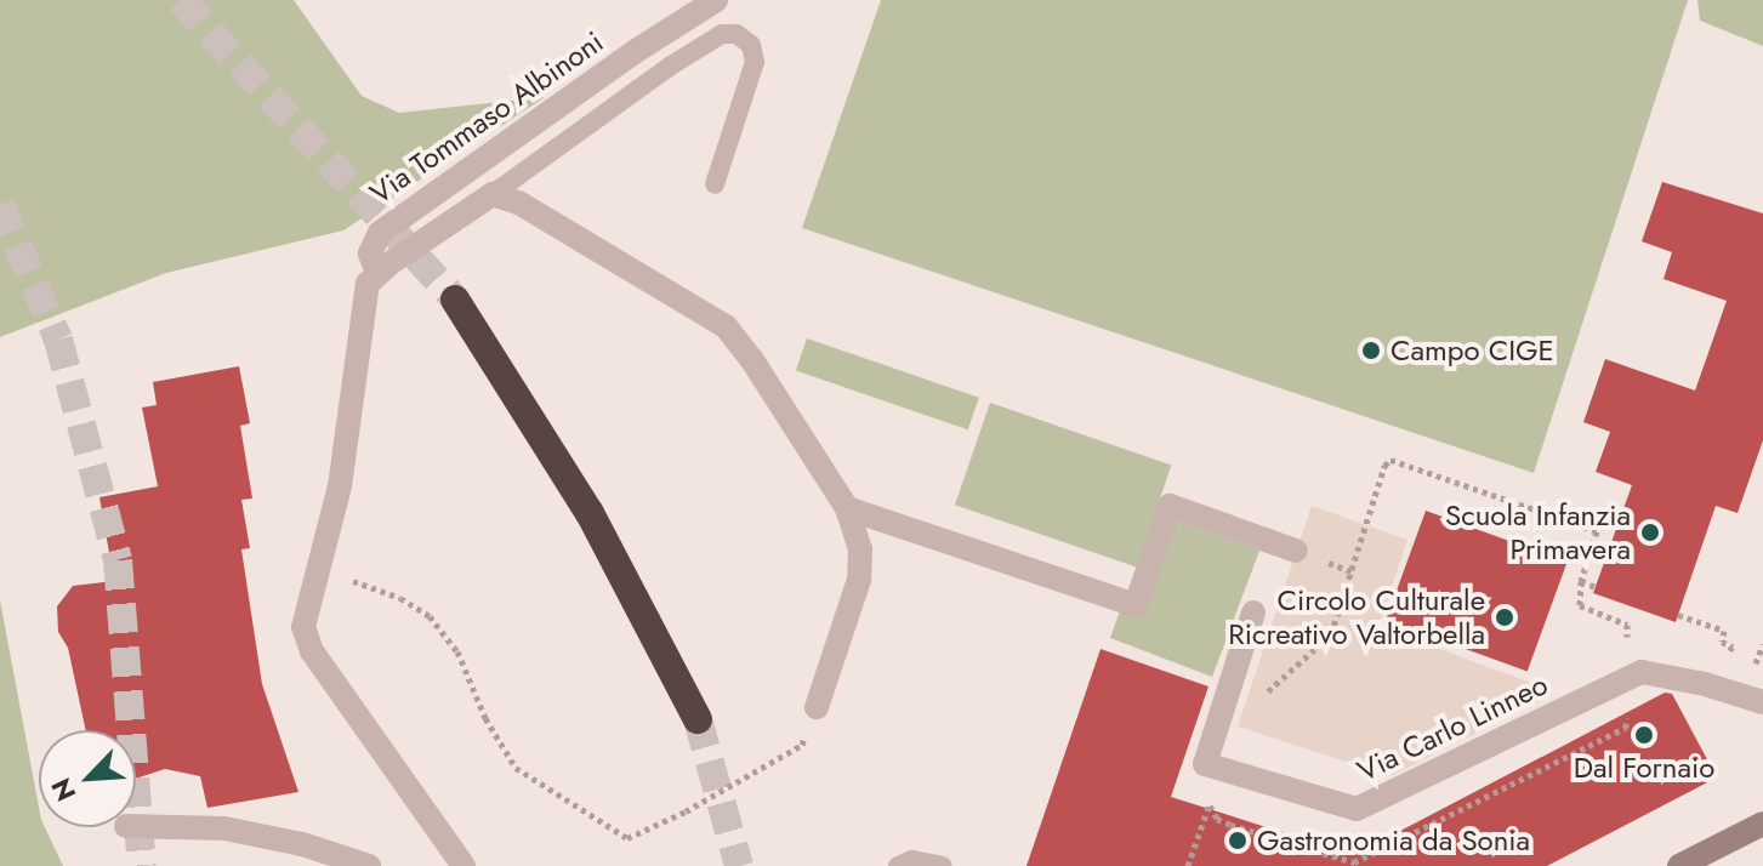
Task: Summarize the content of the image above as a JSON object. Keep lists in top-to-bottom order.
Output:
{
  "streets": {
    "street": ["Via Tommaso Albinoni", "Via Carlo Linneo"]
  },
  "places": [
    "Campo CIGE",
    "Scuola Infanzia Primavera",
    "Circolo Culturale Ricreativo Valtorbella",
    "Dal Fornaio",
    "Gastronomia da Sonia"
  ],
  "north": "bottom left"
}
